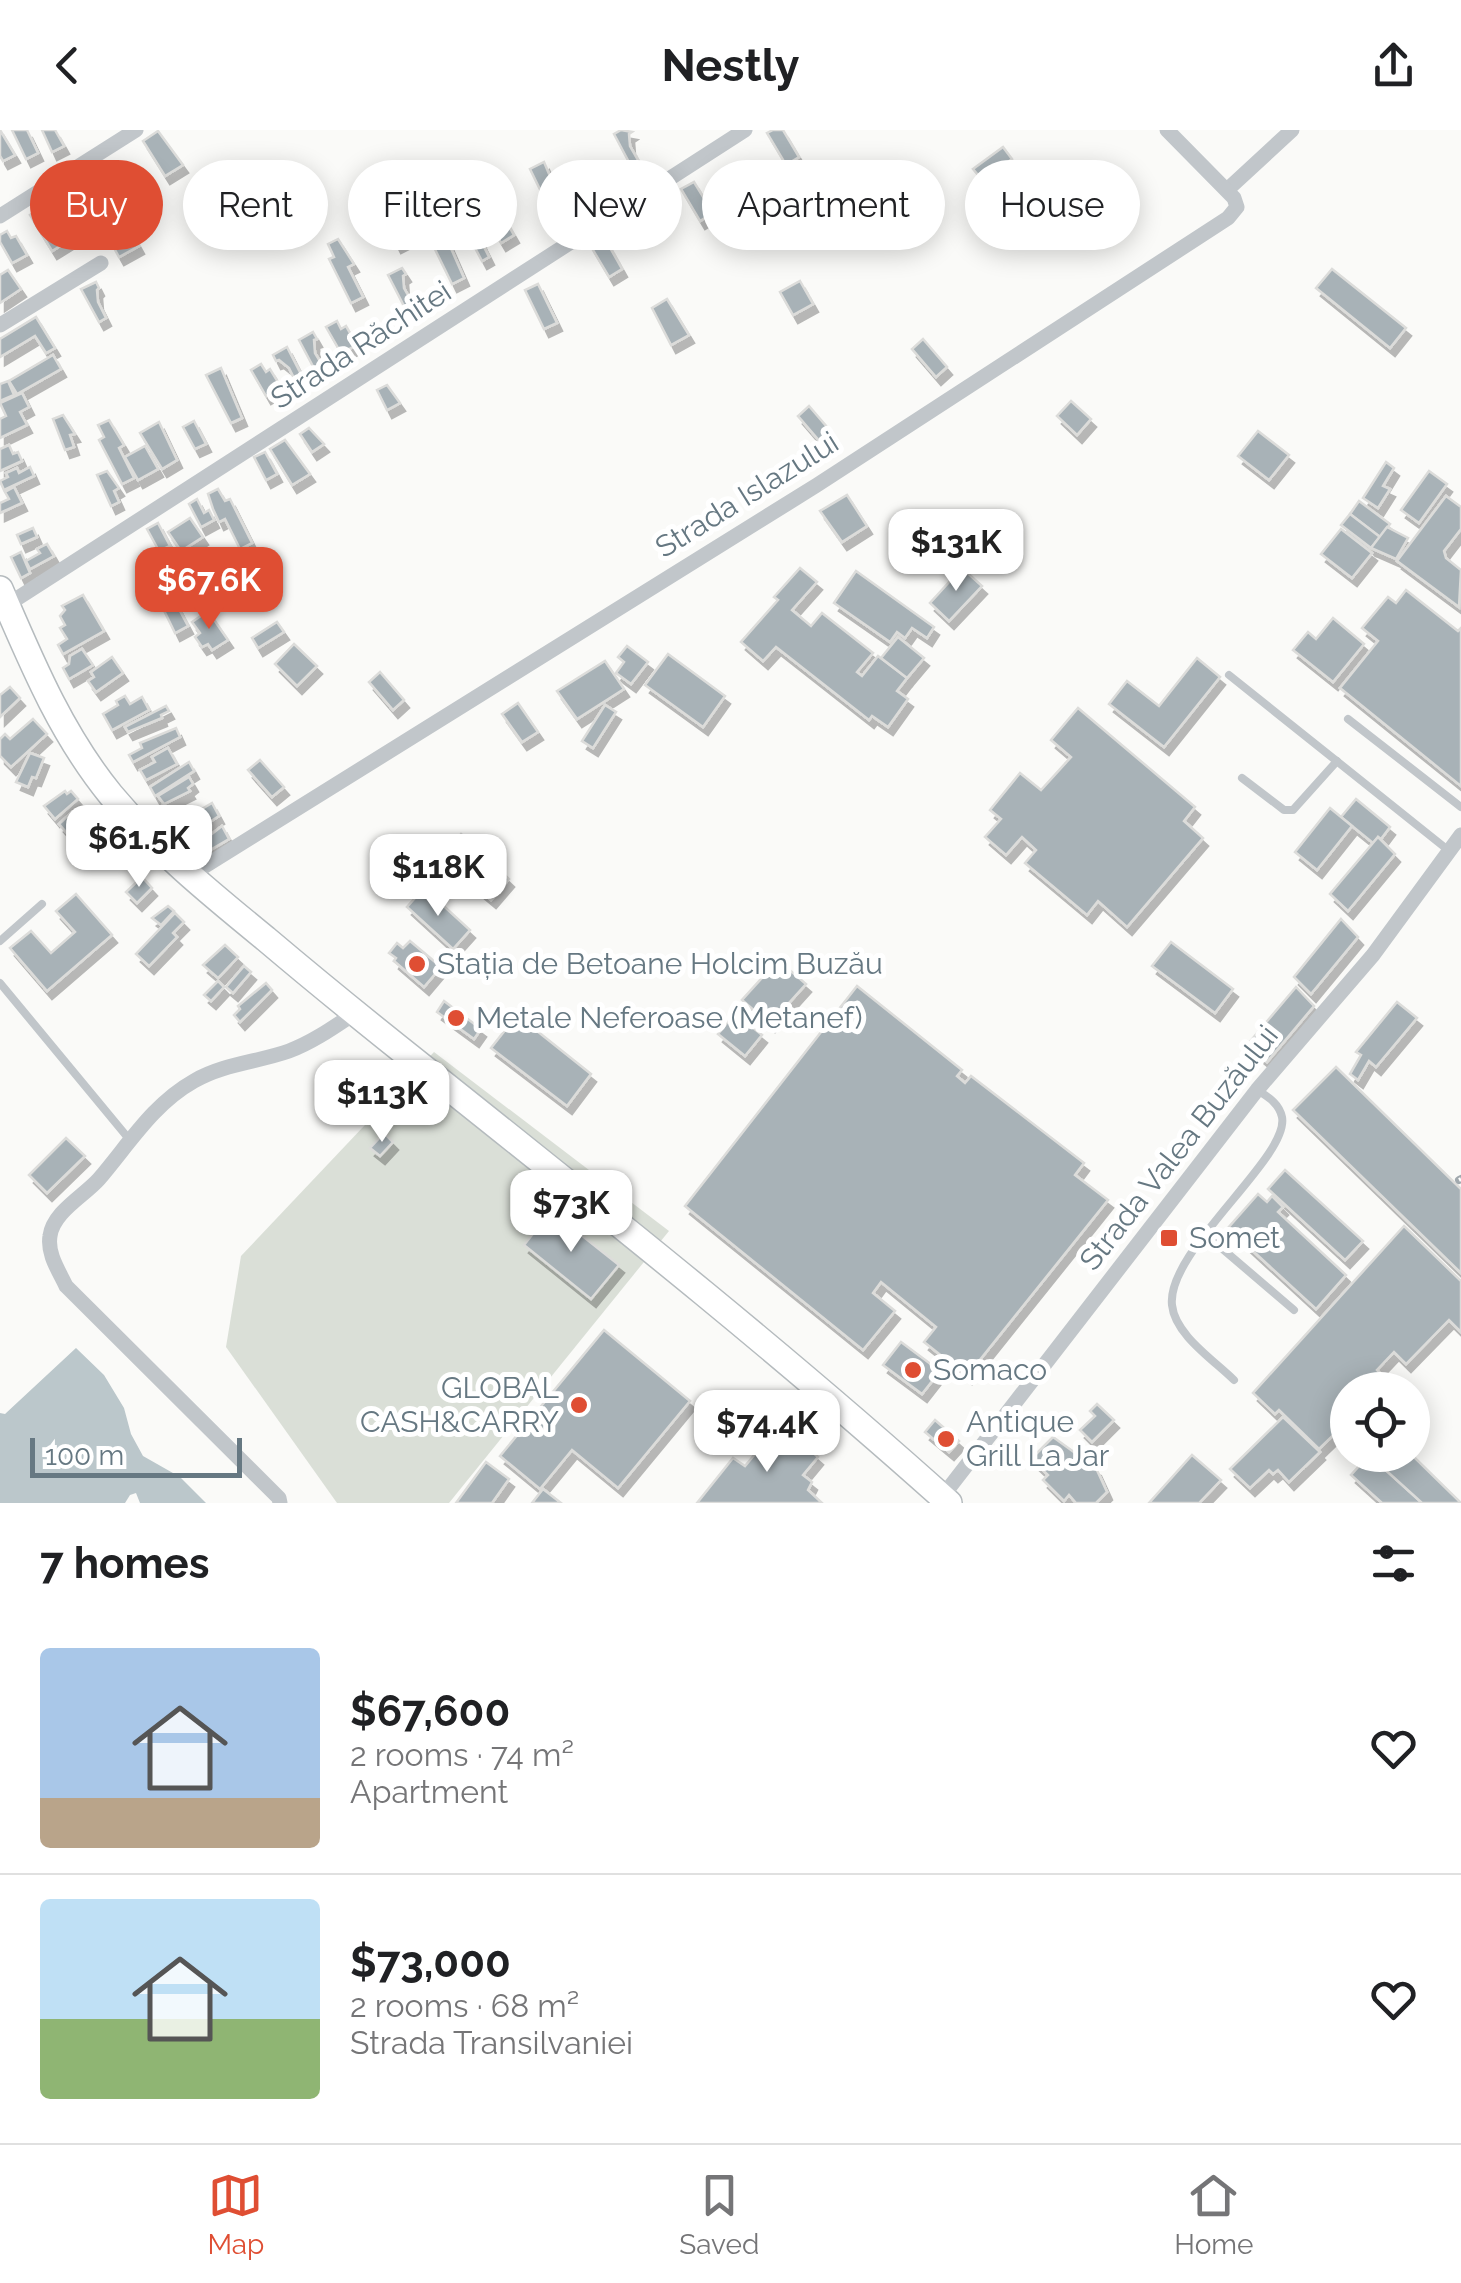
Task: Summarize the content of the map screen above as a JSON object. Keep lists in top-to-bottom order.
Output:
{
  "streets": {
    "street": ["Strada Răchitei", "Strada Islazului", "Strada Valea Buzăului"]
  },
  "places": {
    "other": [
      "Stația de Betoane Holcim Buzău",
      "Metale Neferoase (Metanef)",
      "Somaco",
      "GLOBAL CASH&CARRY",
      "Antique Grill La Jar"
    ],
    "transit": ["Somet"]
  },
  "scale_bar": "100 m",
  "page": {
    "header": "Nestly",
    "chip": [
      "Buy",
      "Rent",
      "Filters",
      "New",
      "Apartment",
      "House"
    ],
    "price": [
      "$131K",
      "$67.6K",
      "$61.5K",
      "$118K",
      "$113K",
      "$73K",
      "$74.4K"
    ],
    "scale": "100 m",
    "heading": "7 homes",
    "list": [
      {
        "name": "$67,600",
        "note": "2 rooms · 74 m² · Apartment"
      },
      {
        "name": "$73,000",
        "note": "2 rooms · 68 m² · Strada Transilvaniei"
      }
    ],
    "tabs": ["Map", "Saved", "Home"]
  }
}
